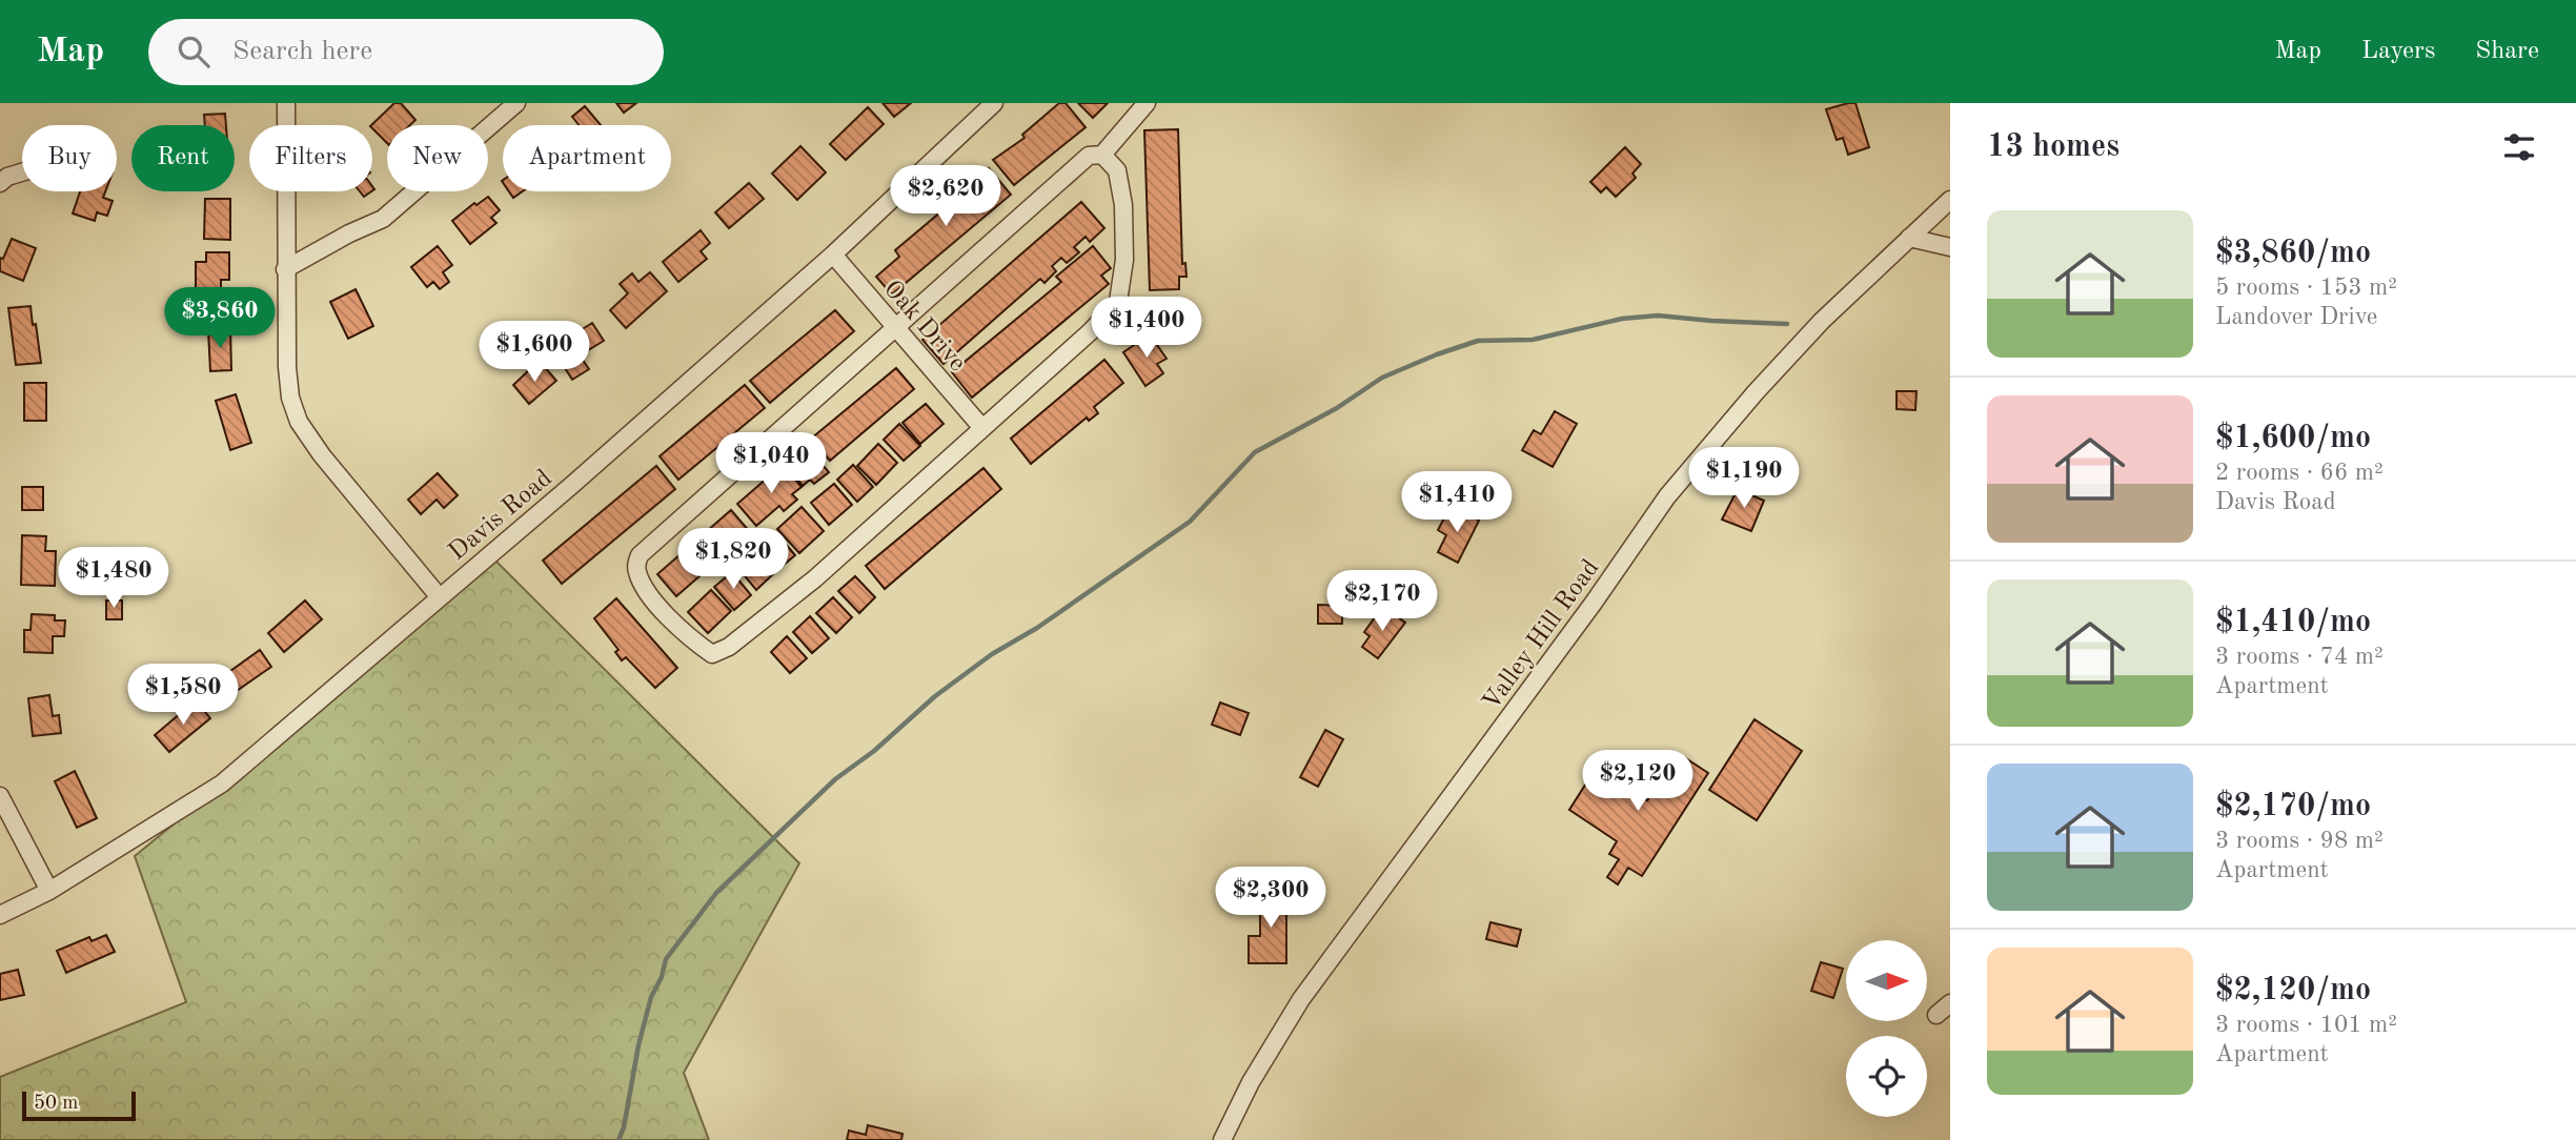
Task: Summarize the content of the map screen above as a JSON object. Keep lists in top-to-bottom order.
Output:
{
  "streets": {
    "street": ["Oak Drive", "Davis Road", "Valley Hill Road"]
  },
  "crossings": [
    ["Oak Drive", "Davis Road"]
  ],
  "scale_bar": "50 m",
  "north": "right",
  "page": {
    "header": "Map",
    "search": "Search here",
    "nav": ["Map", "Layers", "Share"],
    "heading": "13 homes",
    "chip": [
      "Buy",
      "Rent",
      "Filters",
      "New",
      "Apartment"
    ],
    "price": [
      "$2,620",
      "$3,860",
      "$1,400",
      "$1,600",
      "$1,040",
      "$1,190",
      "$1,410",
      "$1,820",
      "$1,480",
      "$2,170",
      "$1,580",
      "$2,120",
      "$2,300"
    ],
    "list": [
      {
        "name": "$3,860/mo",
        "note": "5 rooms · 153 m² · Landover Drive"
      },
      {
        "name": "$1,600/mo",
        "note": "2 rooms · 66 m² · Davis Road"
      },
      {
        "name": "$1,410/mo",
        "note": "3 rooms · 74 m² · Apartment"
      },
      {
        "name": "$2,170/mo",
        "note": "3 rooms · 98 m² · Apartment"
      },
      {
        "name": "$2,120/mo",
        "note": "3 rooms · 101 m² · Apartment"
      }
    ],
    "scale": "50 m"
  }
}
